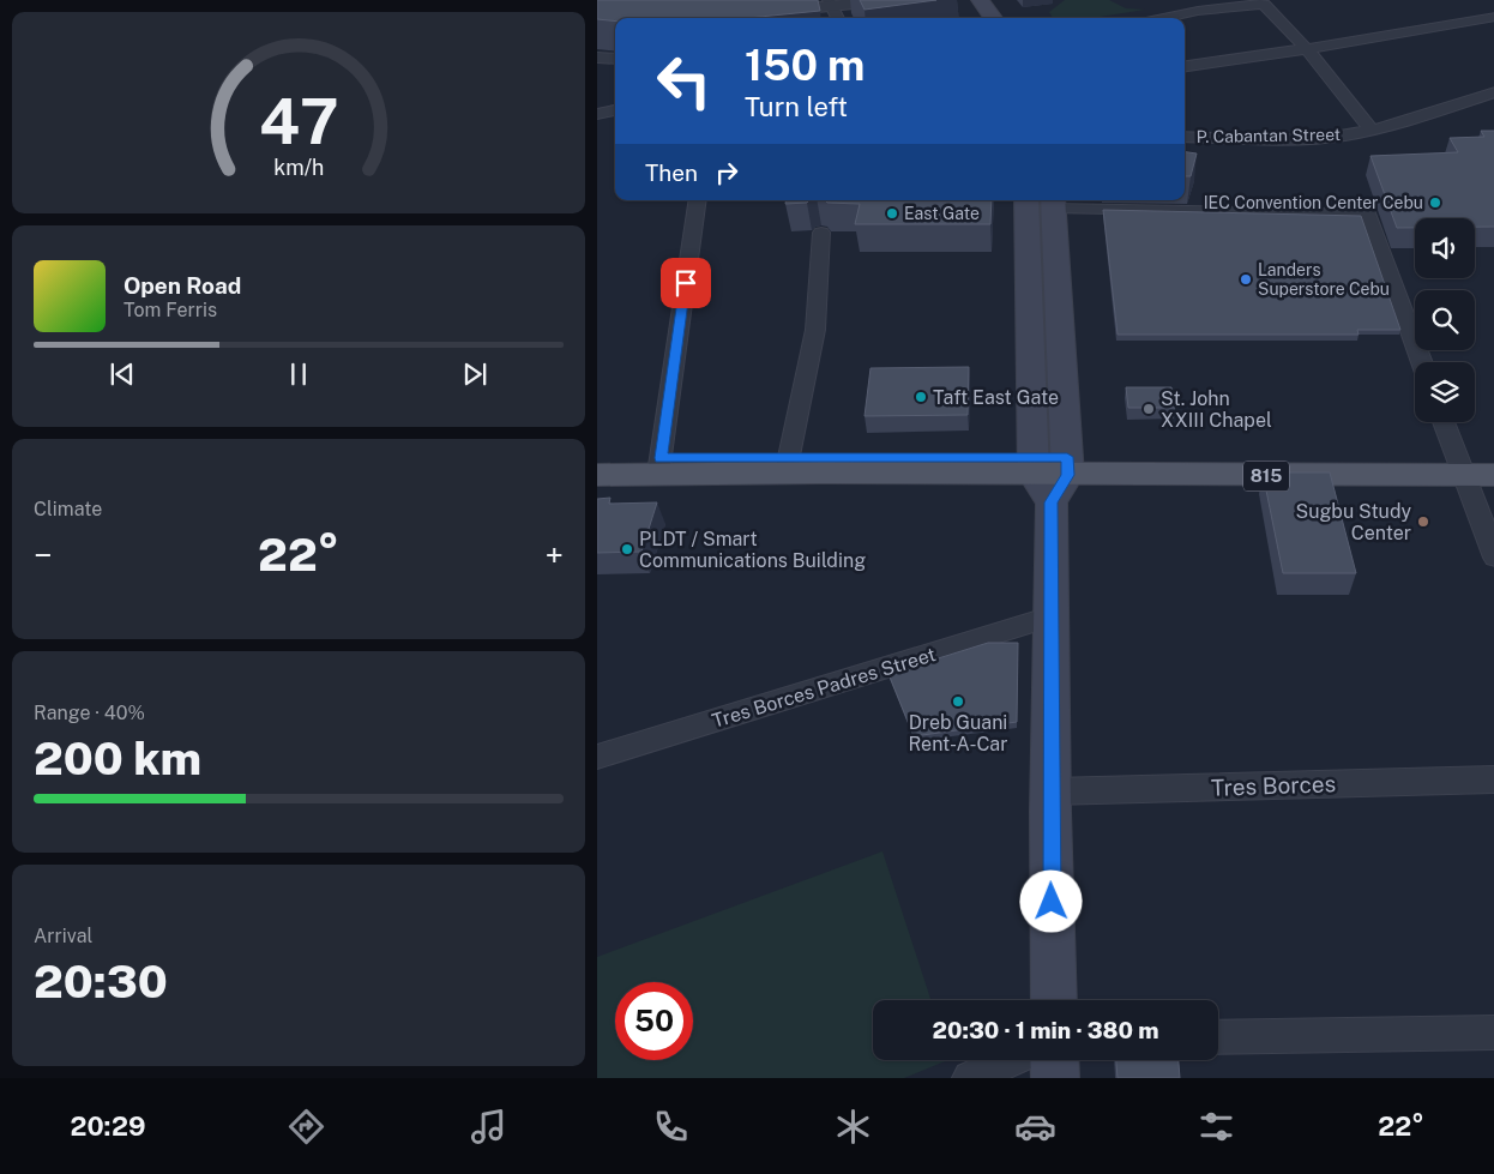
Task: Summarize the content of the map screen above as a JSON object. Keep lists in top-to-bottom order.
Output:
{
  "streets": {
    "main road": ["815"],
    "street": ["P. Cabantan Street", "Tres Borces Padres Street", "Tres Borces"]
  },
  "places": [
    "IEC Convention Center Cebu",
    "East Gate",
    "Landers Superstore Cebu",
    "Taft East Gate",
    "St. John XXIII Chapel",
    "Sugbu Study Center",
    "PLDT / Smart Communications Building",
    "Dreb Guani Rent-A-Car"
  ],
  "page": {
    "turn": ["150 m", "Turn left"],
    "then": "Then",
    "song": ["Open Road", "Tom Ferris"],
    "tile": [
      "Climate",
      ["Range · 40%", "200 km"],
      ["Arrival", "20:30"]
    ],
    "heat": ["−", "22°", "+"],
    "limit": "50",
    "trip": "20:30 · 1 min · 380 m",
    "tabs": ["20:29", "22°"],
    "gauge": ["47", "km/h"]
  }
}
